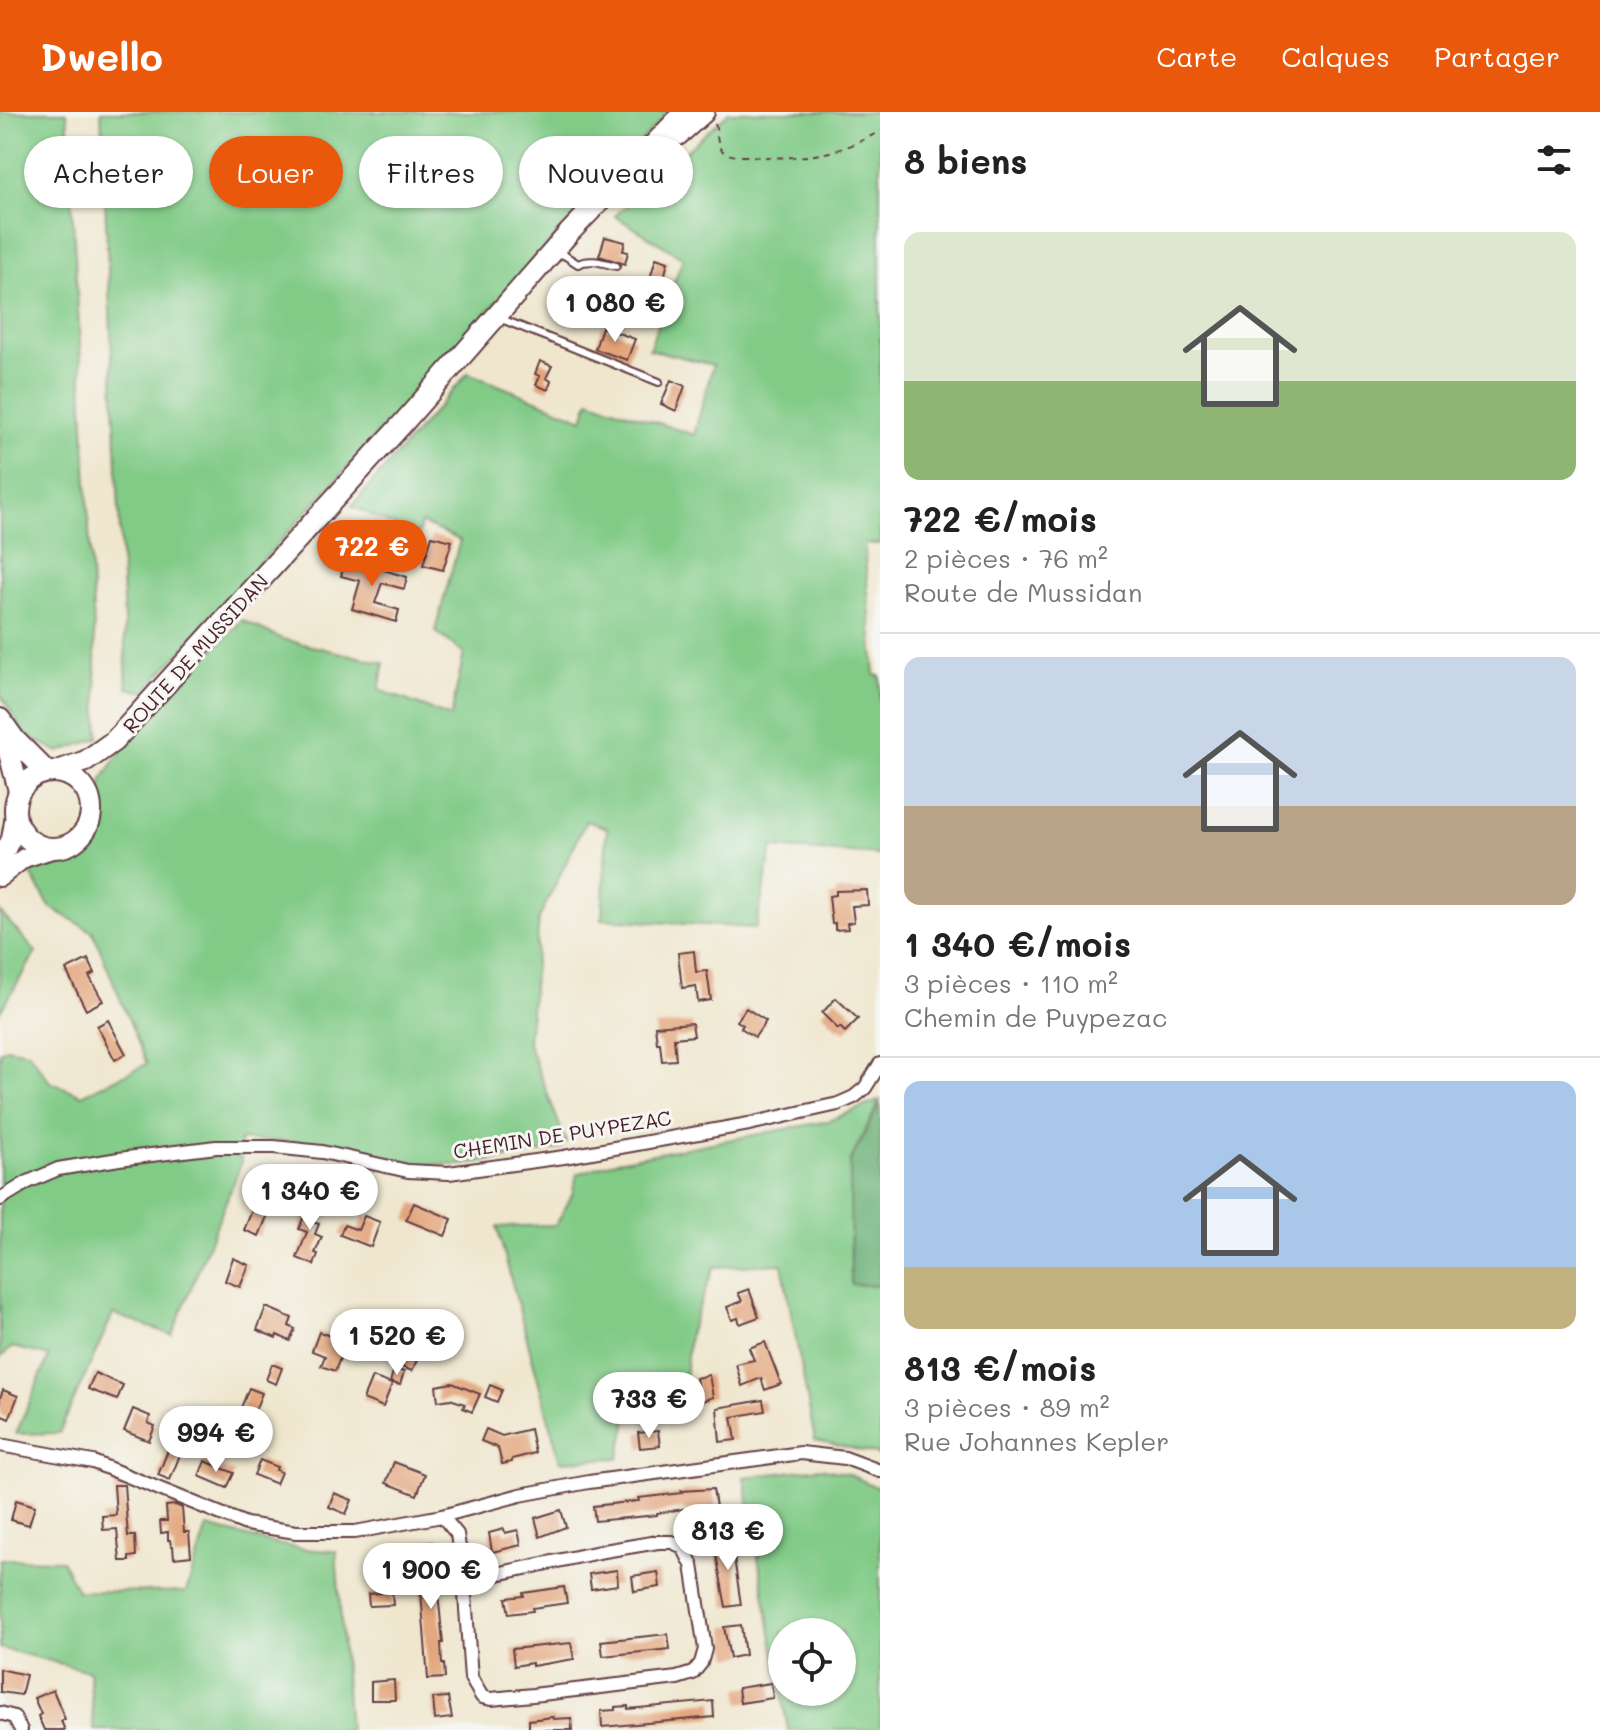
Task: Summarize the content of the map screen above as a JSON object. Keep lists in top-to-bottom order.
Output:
{
  "streets": {
    "main road": ["ROUTE DE MUSSIDAN"],
    "street": ["CHEMIN DE PUYPEZAC"]
  },
  "page": {
    "header": "Dwello",
    "nav": ["Carte", "Calques", "Partager"],
    "heading": "8 biens",
    "chip": [
      "Acheter",
      "Louer",
      "Filtres",
      "Nouveau"
    ],
    "list": [
      {
        "name": "722 €/mois",
        "note": "2 pièces · 76 m² · Route de Mussidan"
      },
      {
        "name": "1 340 €/mois",
        "note": "3 pièces · 110 m² · Chemin de Puypezac"
      },
      {
        "name": "813 €/mois",
        "note": "3 pièces · 89 m² · Rue Johannes Kepler"
      }
    ],
    "price": [
      "1 080 €",
      "722 €",
      "1 340 €",
      "1 520 €",
      "733 €",
      "994 €",
      "813 €",
      "1 900 €"
    ]
  }
}
